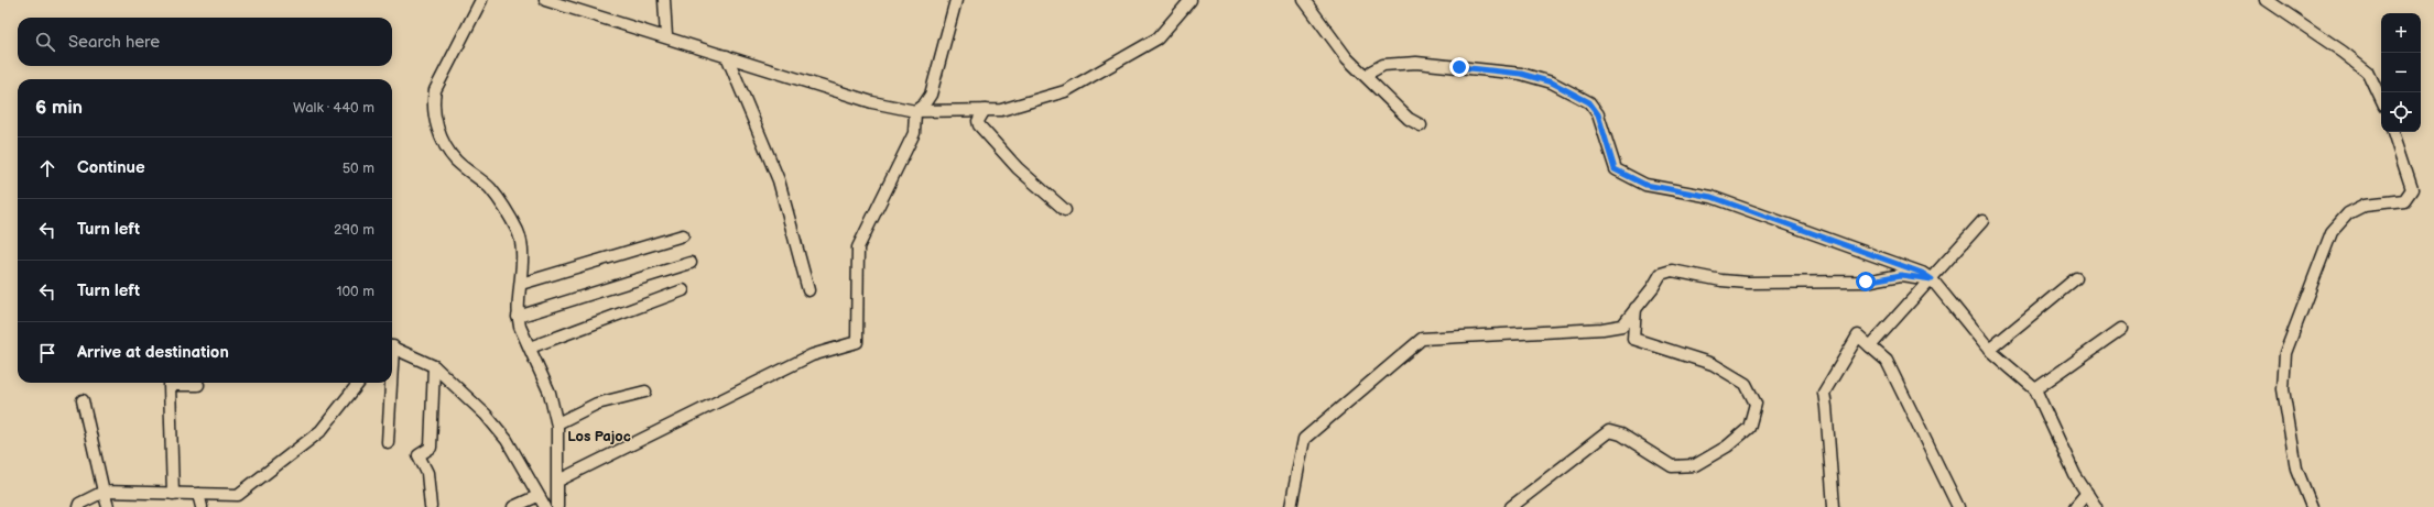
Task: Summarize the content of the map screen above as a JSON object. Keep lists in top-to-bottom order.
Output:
{
  "districts": ["Los Pajoc"],
  "page": {
    "map_buttons": ["+", "−"],
    "search": "Search here",
    "heading": ["6 min", "Walk · 440 m"],
    "list": [
      ["Continue", "50 m"],
      ["Turn left", "290 m"],
      ["Turn left", "100 m"],
      "Arrive at destination"
    ]
  }
}
